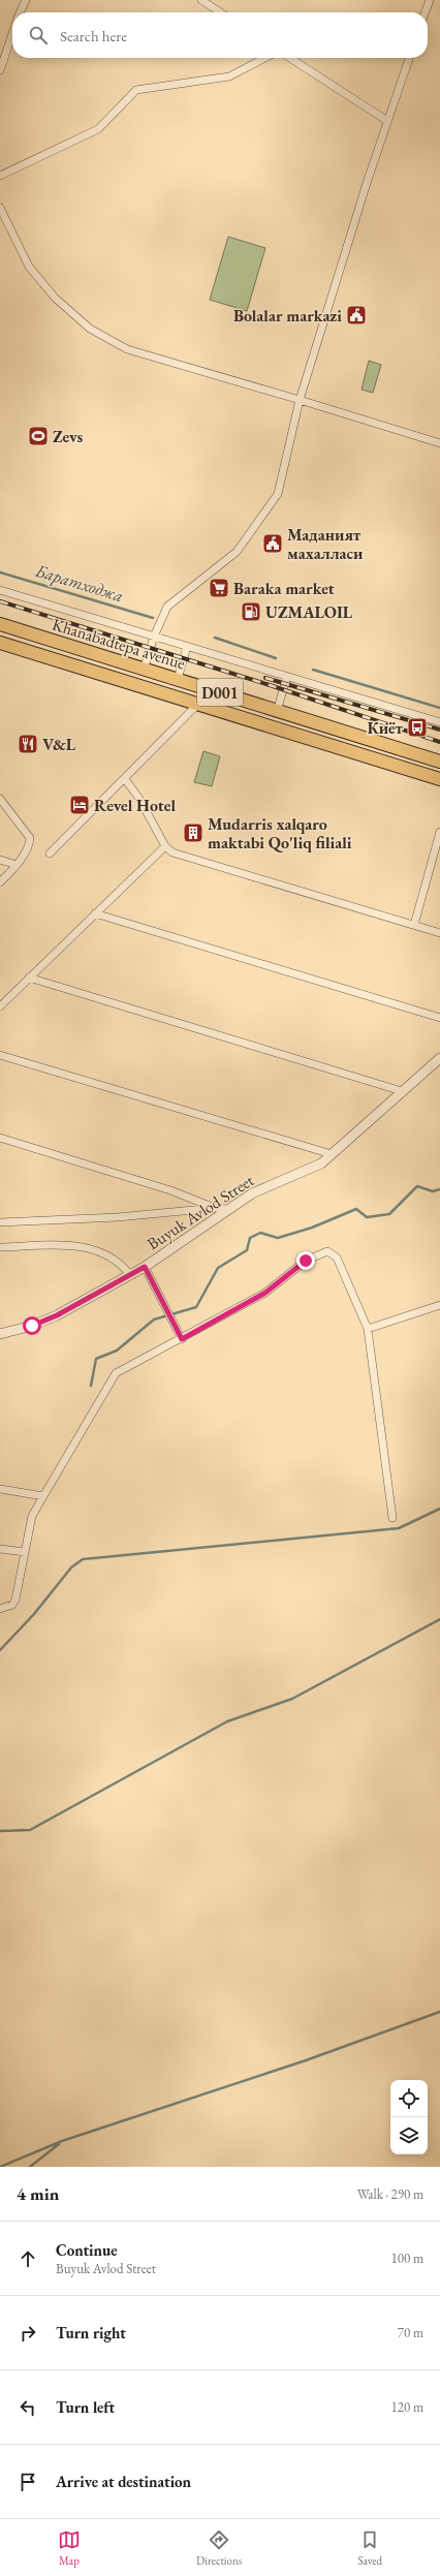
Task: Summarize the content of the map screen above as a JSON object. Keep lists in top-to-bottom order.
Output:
{
  "streets": {
    "highway": ["Khanabadtepa avenue", "D001"],
    "street": ["Buyuk Avlod Street"]
  },
  "water": ["Баратходжа"],
  "places": {
    "public building": ["Bolalar markazi", "Маданият махалласи"],
    "sports": ["Zevs"],
    "supermarket": ["Baraka market"],
    "fuel station": ["UZMALOIL"],
    "bus stop": ["Киёт"],
    "restaurant": ["V&L"],
    "hotel": ["Revel Hotel"],
    "building": ["Mudarris xalqaro maktabi Qo'liq filiali"]
  },
  "page": {
    "search": "Search here",
    "heading": ["4 min", "Walk · 290 m"],
    "list": [
      ["Continue", "Buyuk Avlod Street", "100 m"],
      ["Turn right", "70 m"],
      ["Turn left", "120 m"],
      "Arrive at destination"
    ],
    "nav": ["Map", "Directions", "Saved"]
  }
}
